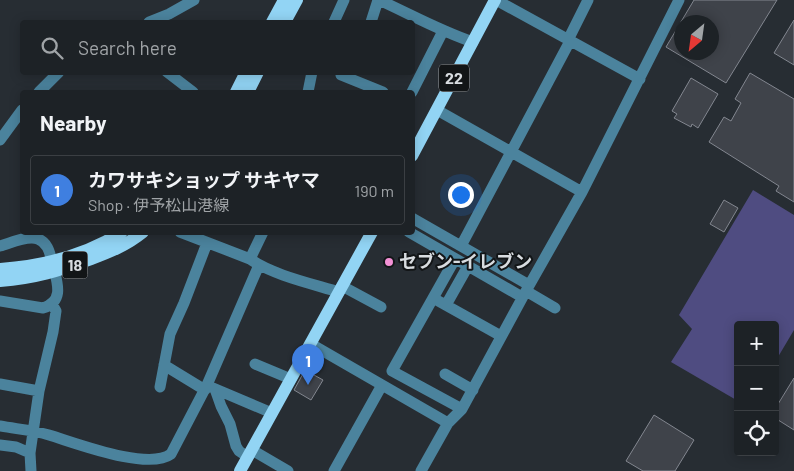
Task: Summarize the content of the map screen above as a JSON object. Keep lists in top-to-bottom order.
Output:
{
  "streets": {
    "main road": ["22", "18"]
  },
  "places": ["セブン-イレブン"],
  "north": "bottom left",
  "page": {
    "search": "Search here",
    "heading": "Nearby",
    "list": [
      {
        "mark": "1",
        "name": "カワサキショップ サキヤマ",
        "note": "Shop · 伊予松山港線",
        "value": "190 m"
      }
    ],
    "map_buttons": ["+", "−"],
    "pins": "1"
  }
}
